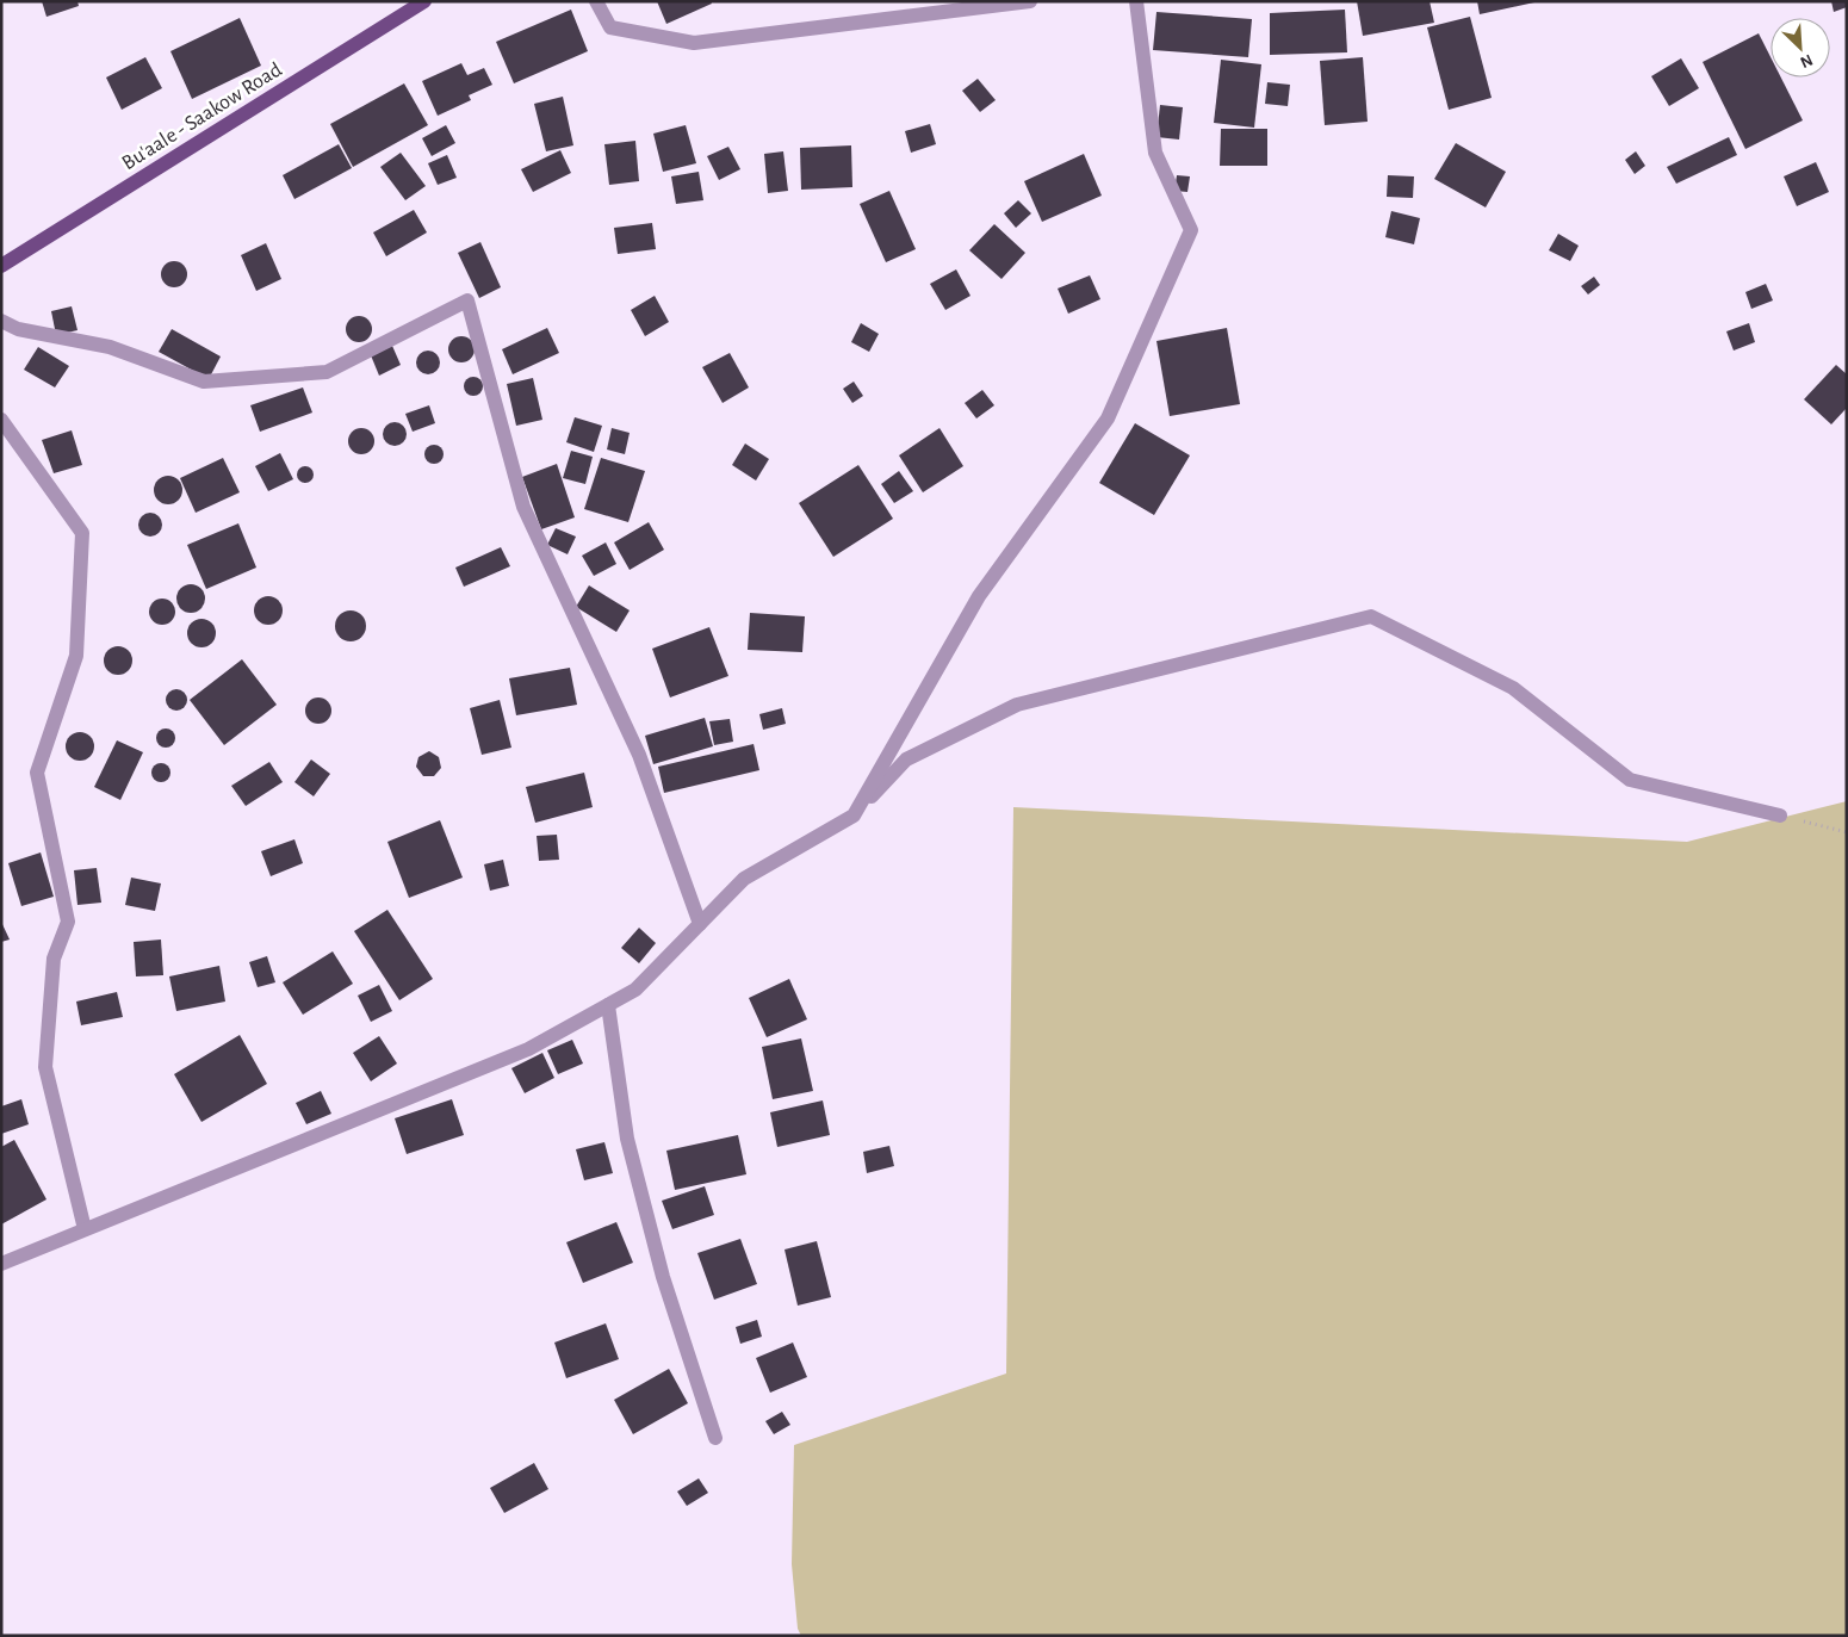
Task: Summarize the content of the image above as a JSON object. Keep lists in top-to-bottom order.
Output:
{
  "streets": {
    "main road": ["Bu'aale - Saakow Road"]
  },
  "north": "bottom right"
}
